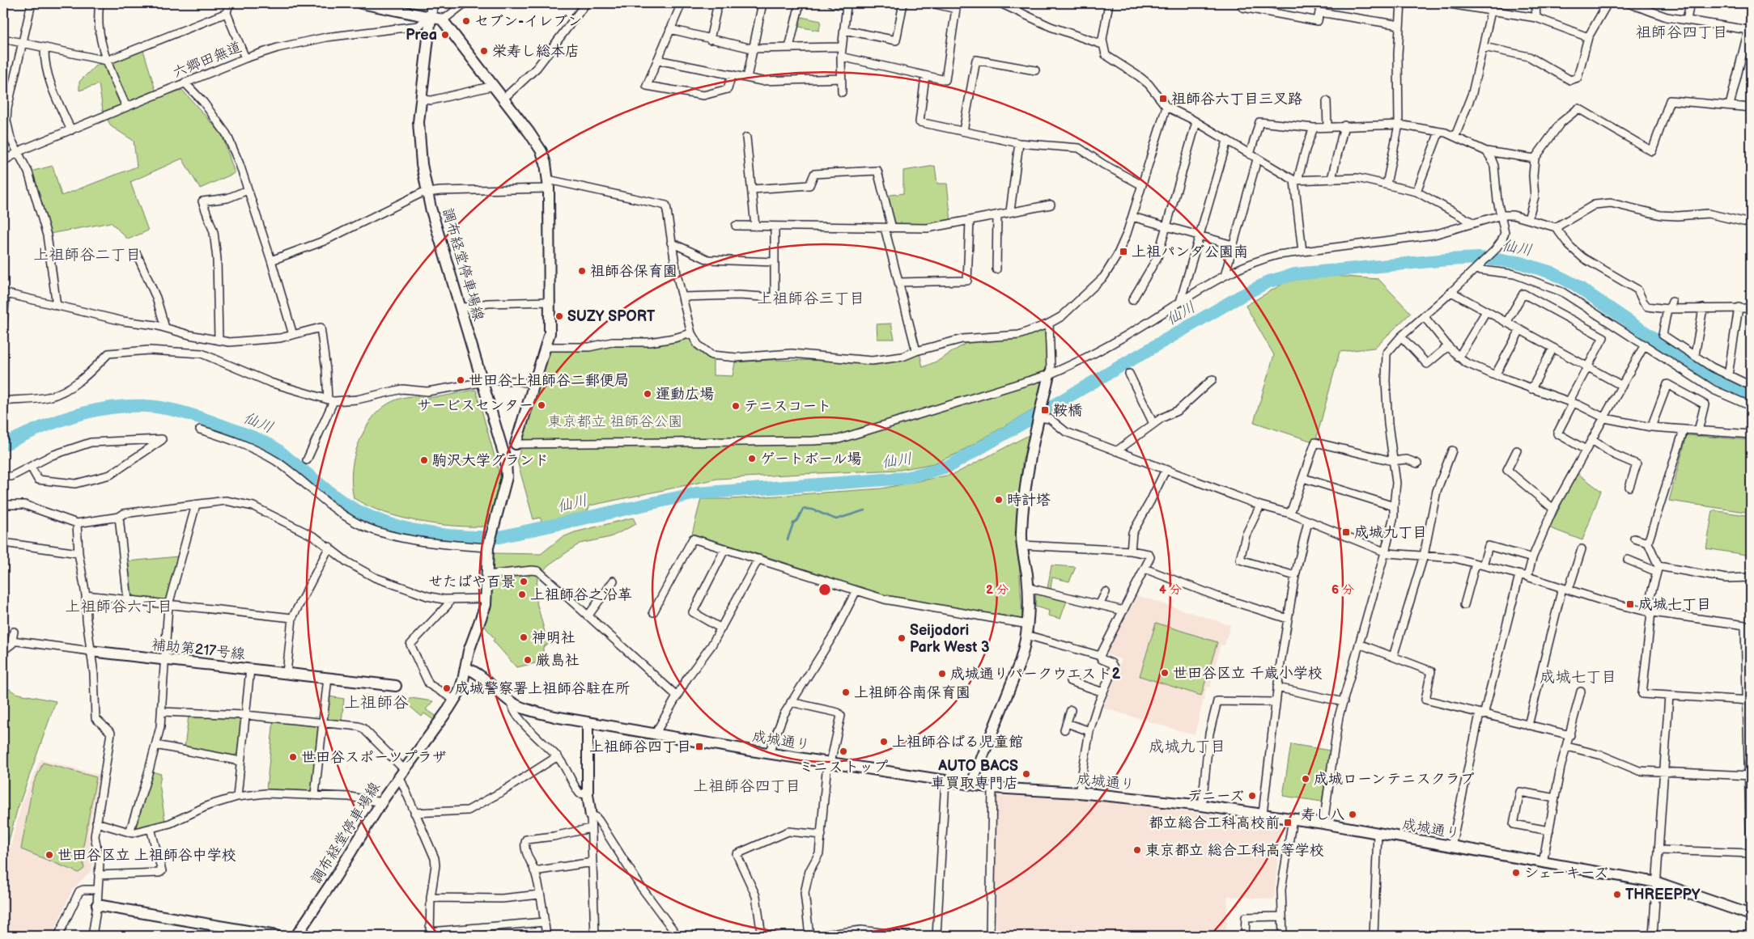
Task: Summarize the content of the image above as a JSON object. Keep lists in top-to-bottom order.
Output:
{
  "streets": {
    "street": [
      "六郷田無道",
      "調布経堂停車場線",
      "補助第217号線",
      "成城通り"
    ]
  },
  "crossings": [
    ["六郷田無道", "調布経堂停車場線"],
    ["調布経堂停車場線", "成城通り"]
  ],
  "districts": [
    "祖師谷四丁目",
    "上祖師谷二丁目",
    "上祖師谷三丁目",
    "上祖師谷六丁目",
    "成城七丁目",
    "上祖師谷",
    "成城九丁目",
    "上祖師谷四丁目"
  ],
  "water": ["仙川"],
  "parks": ["東京都立 祖師谷公園"],
  "places": {
    "other": [
      "セブン-イレブン",
      "Prea",
      "栄寿し総本店",
      "祖師谷保育園",
      "SUZY SPORT",
      "世田谷上祖師谷二郵便局",
      "運動広場",
      "サービスセンター",
      "テニスコート",
      "ゲートボール場",
      "駒沢大学グランド",
      "時計塔",
      "せたばや百景",
      "上祖師谷之沿革",
      "神明社",
      "Seijodori Park West 3",
      "厳島社",
      "世田谷区立 千歳小学校",
      "成城通りパークウエスト2",
      "成城警察署上祖師谷駐在所",
      "上祖師谷南保育園",
      "上祖師谷ぱる児童館",
      "ミニストップ",
      "世田谷スポーツプラザ",
      "AUTO BACS 車買取専門店",
      "成城ローンテニスクラブ",
      "デニーズ",
      "寿し八",
      "東京都立 総合工科高等学校",
      "世田谷区立 上祖師谷中学校",
      "シェーキーズ",
      "THREEPPY"
    ],
    "transit": [
      "祖師谷六丁目三叉路",
      "上祖パンダ公園南",
      "鞍橋",
      "成城九丁目",
      "成城七丁目",
      "上祖師谷四丁目",
      "都立総合工科高校前"
    ]
  },
  "rings": ["2 分", "4 分", "6 分"]
}
